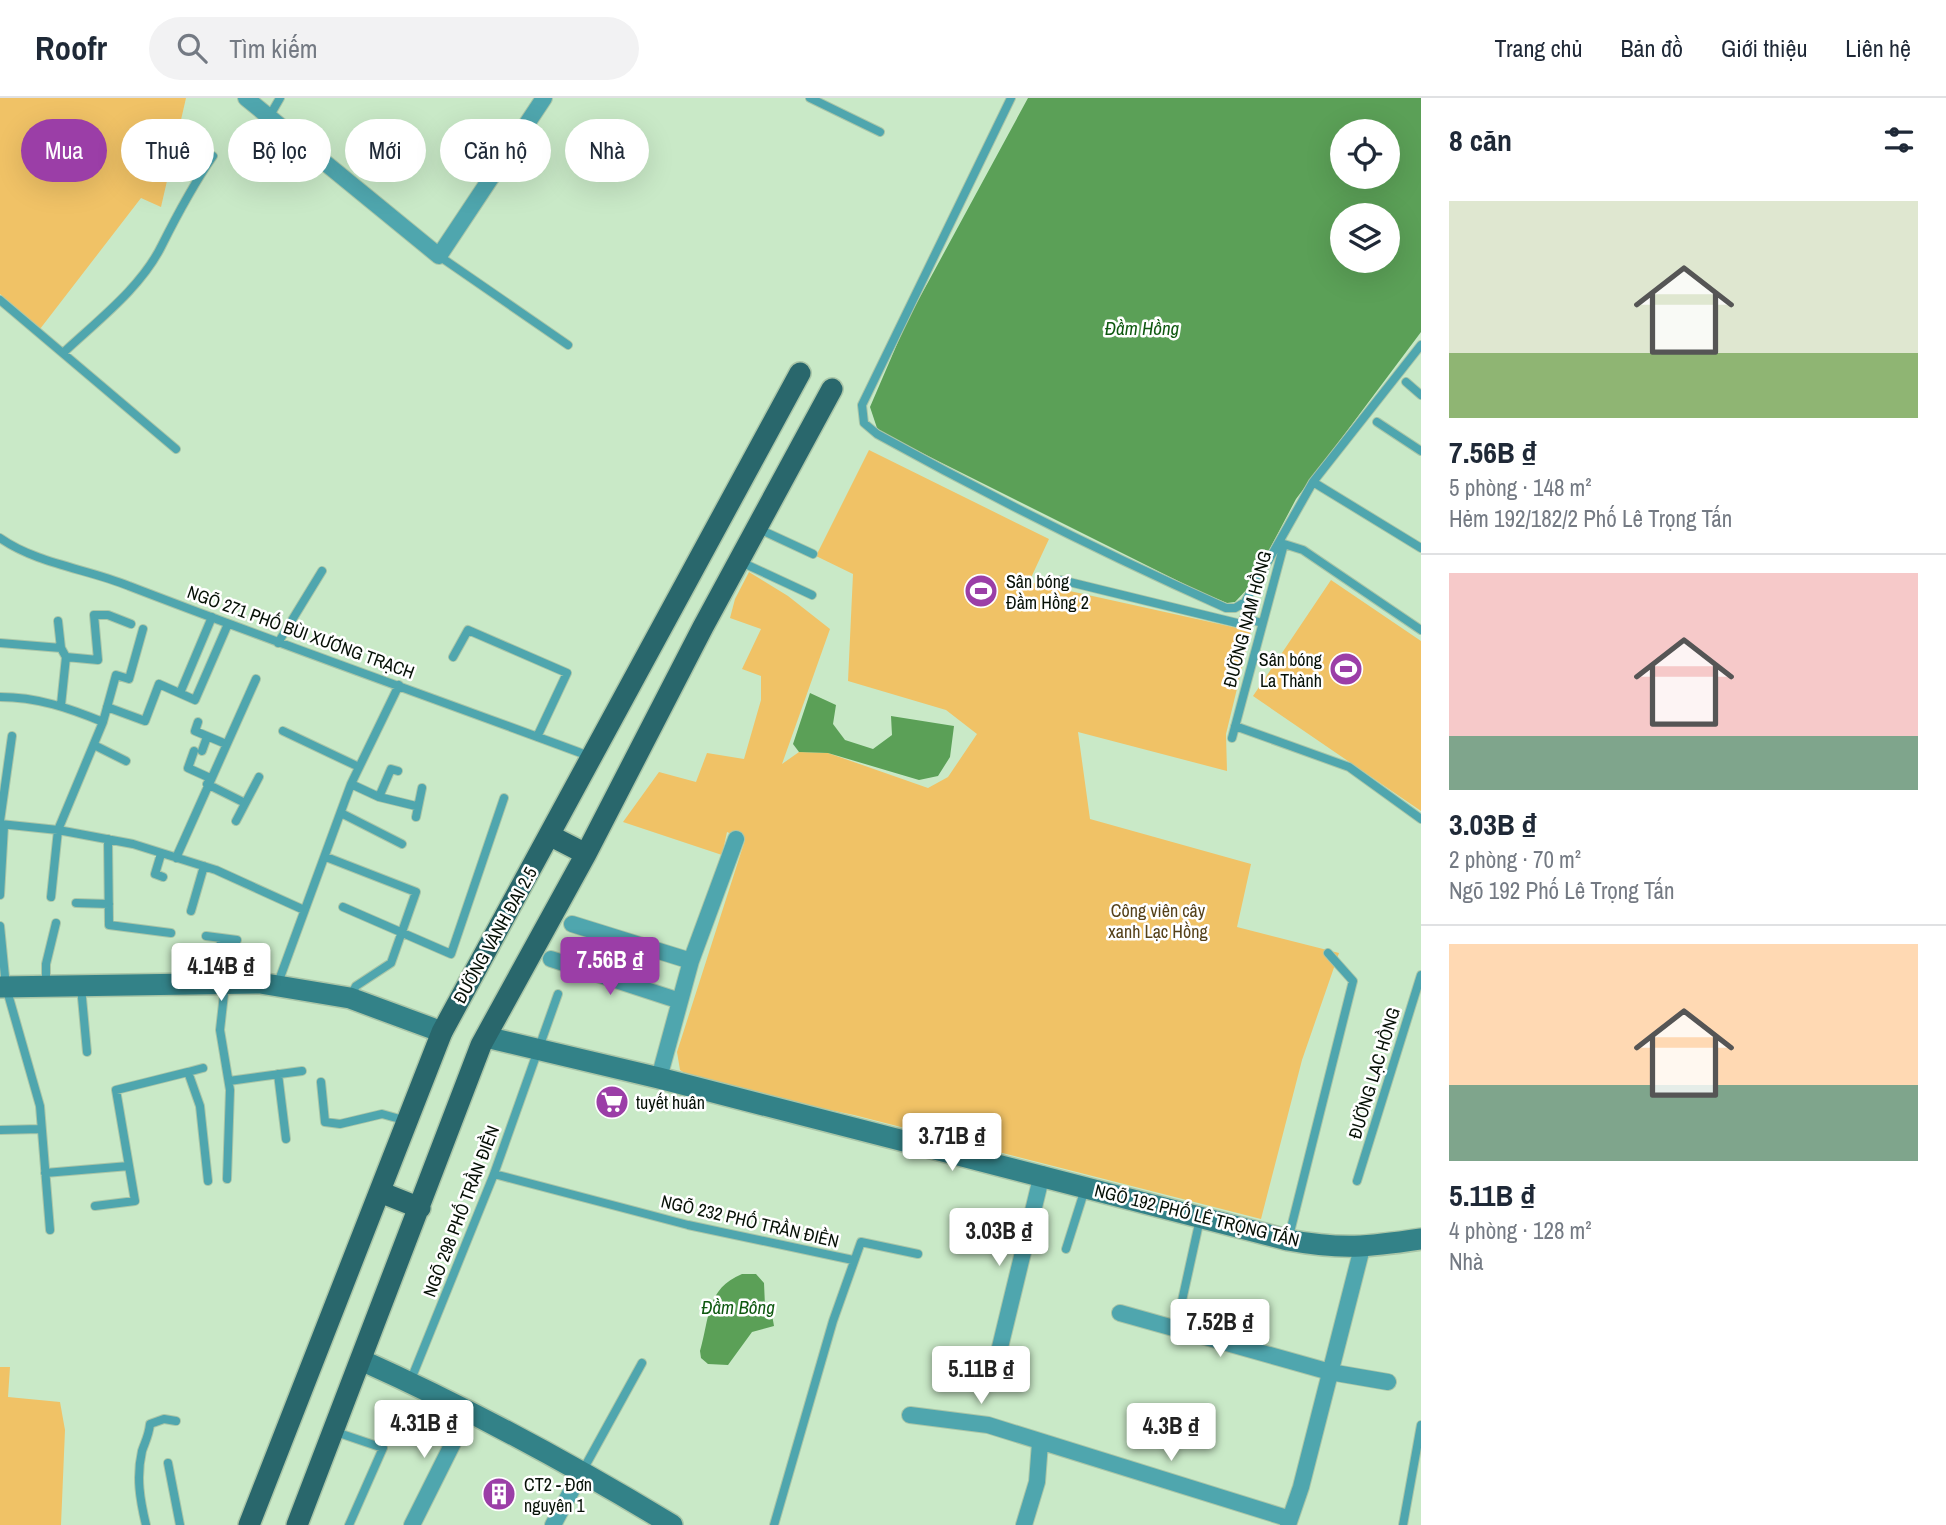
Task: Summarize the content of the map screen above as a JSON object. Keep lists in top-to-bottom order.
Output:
{
  "streets": {
    "main road": ["ĐƯỜNG VÀNH ĐAI 2.5"],
    "street": ["NGÕ 192 PHỐ LÊ TRỌNG TẤN"],
    "lane": [
      "ĐƯỜNG NAM HỒNG",
      "NGÕ 271 PHỐ BÙI XƯƠNG TRẠCH",
      "ĐƯỜNG LẠC HỒNG",
      "NGÕ 298 PHỐ TRẦN ĐIỀN",
      "NGÕ 232 PHỐ TRẦN ĐIỀN"
    ]
  },
  "crossings": [
    ["NGÕ 271 PHỐ BÙI XƯƠNG TRẠCH", "ĐƯỜNG VÀNH ĐAI 2.5"],
    ["NGÕ 298 PHỐ TRẦN ĐIỀN", "NGÕ 192 PHỐ LÊ TRỌNG TẤN"],
    ["NGÕ 298 PHỐ TRẦN ĐIỀN", "NGÕ 232 PHỐ TRẦN ĐIỀN"]
  ],
  "water": ["Đầm Hồng", "Đầm Bông"],
  "parks": ["Công viên cây xanh Lạc Hồng"],
  "places": {
    "sports": ["Sân bóng Đầm Hồng 2", "Sân bóng La Thành"],
    "supermarket": ["tuyết huân"],
    "building": ["CT2 - Đơn nguyên 1"]
  },
  "page": {
    "header": "Roofr",
    "search": "Tìm kiếm",
    "nav": [
      "Trang chủ",
      "Bản đồ",
      "Giới thiệu",
      "Liên hệ"
    ],
    "heading": "8 căn",
    "chip": [
      "Mua",
      "Thuê",
      "Bộ lọc",
      "Mới",
      "Căn hộ",
      "Nhà"
    ],
    "list": [
      {
        "name": "7.56B ₫",
        "note": "5 phòng · 148 m² · Hẻm 192/182/2 Phố Lê Trọng Tấn"
      },
      {
        "name": "3.03B ₫",
        "note": "2 phòng · 70 m² · Ngõ 192 Phố Lê Trọng Tấn"
      },
      {
        "name": "5.11B ₫",
        "note": "4 phòng · 128 m² · Nhà"
      }
    ],
    "price": [
      "7.56B ₫",
      "4.14B ₫",
      "3.71B ₫",
      "3.03B ₫",
      "7.52B ₫",
      "5.11B ₫",
      "4.31B ₫",
      "4.3B ₫"
    ]
  }
}
